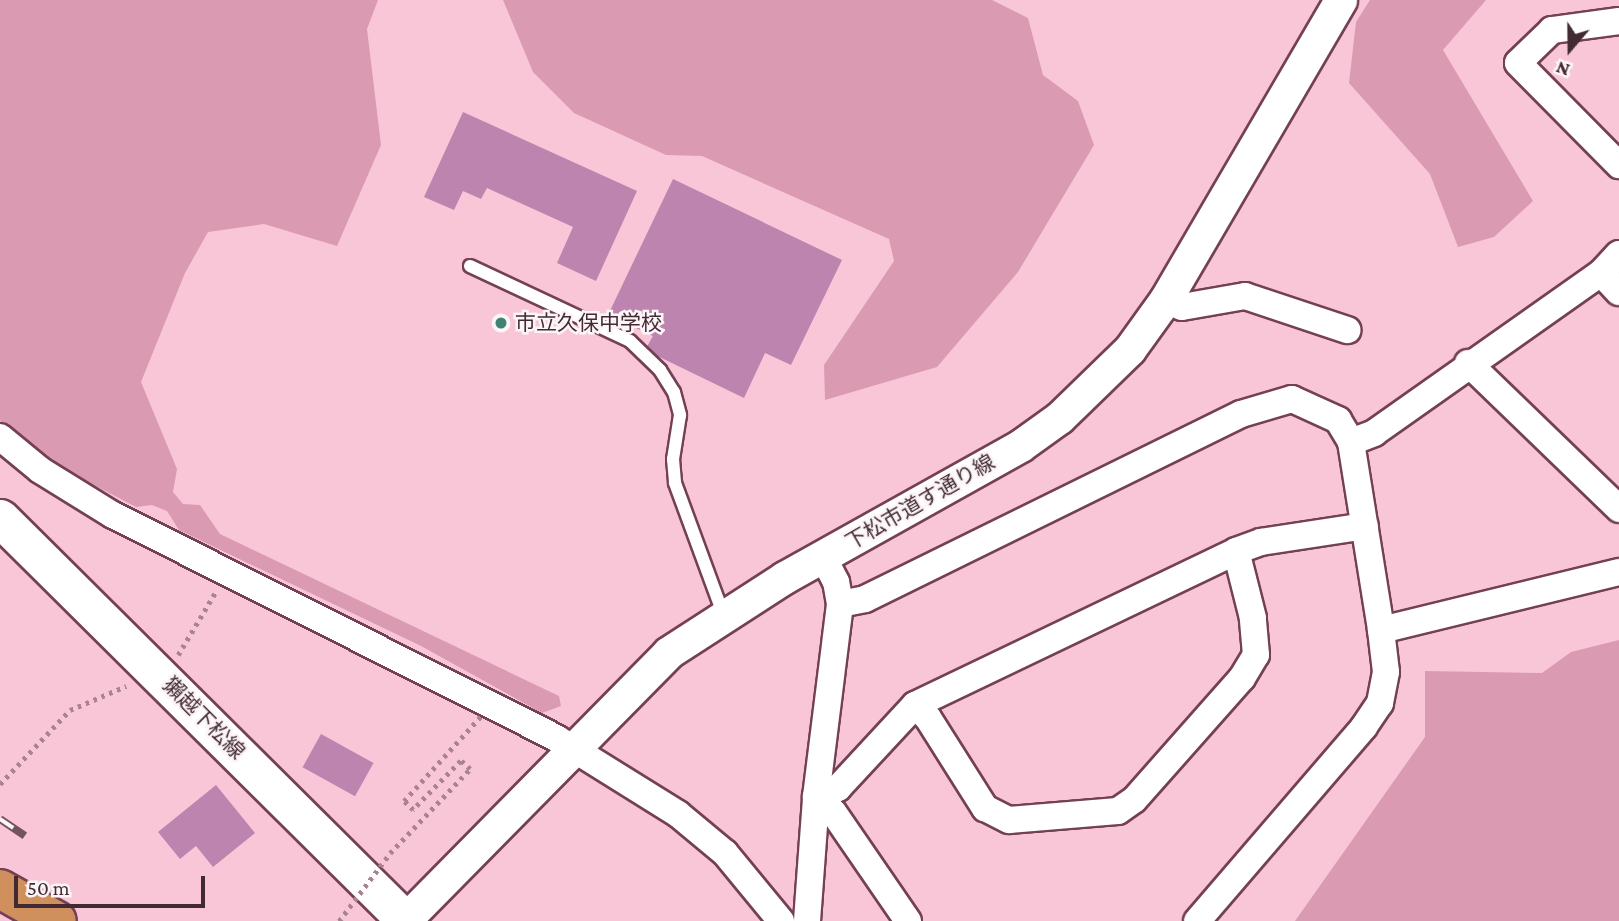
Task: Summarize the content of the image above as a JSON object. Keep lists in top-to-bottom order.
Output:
{
  "streets": {
    "main road": ["獺越下松線"],
    "street": ["下松市道す通り線"]
  },
  "crossings": [
    ["下松市道す通り線", "獺越下松線"]
  ],
  "places": ["市立久保中学校"],
  "scale_bar": "50 m",
  "north": "bottom"
}
